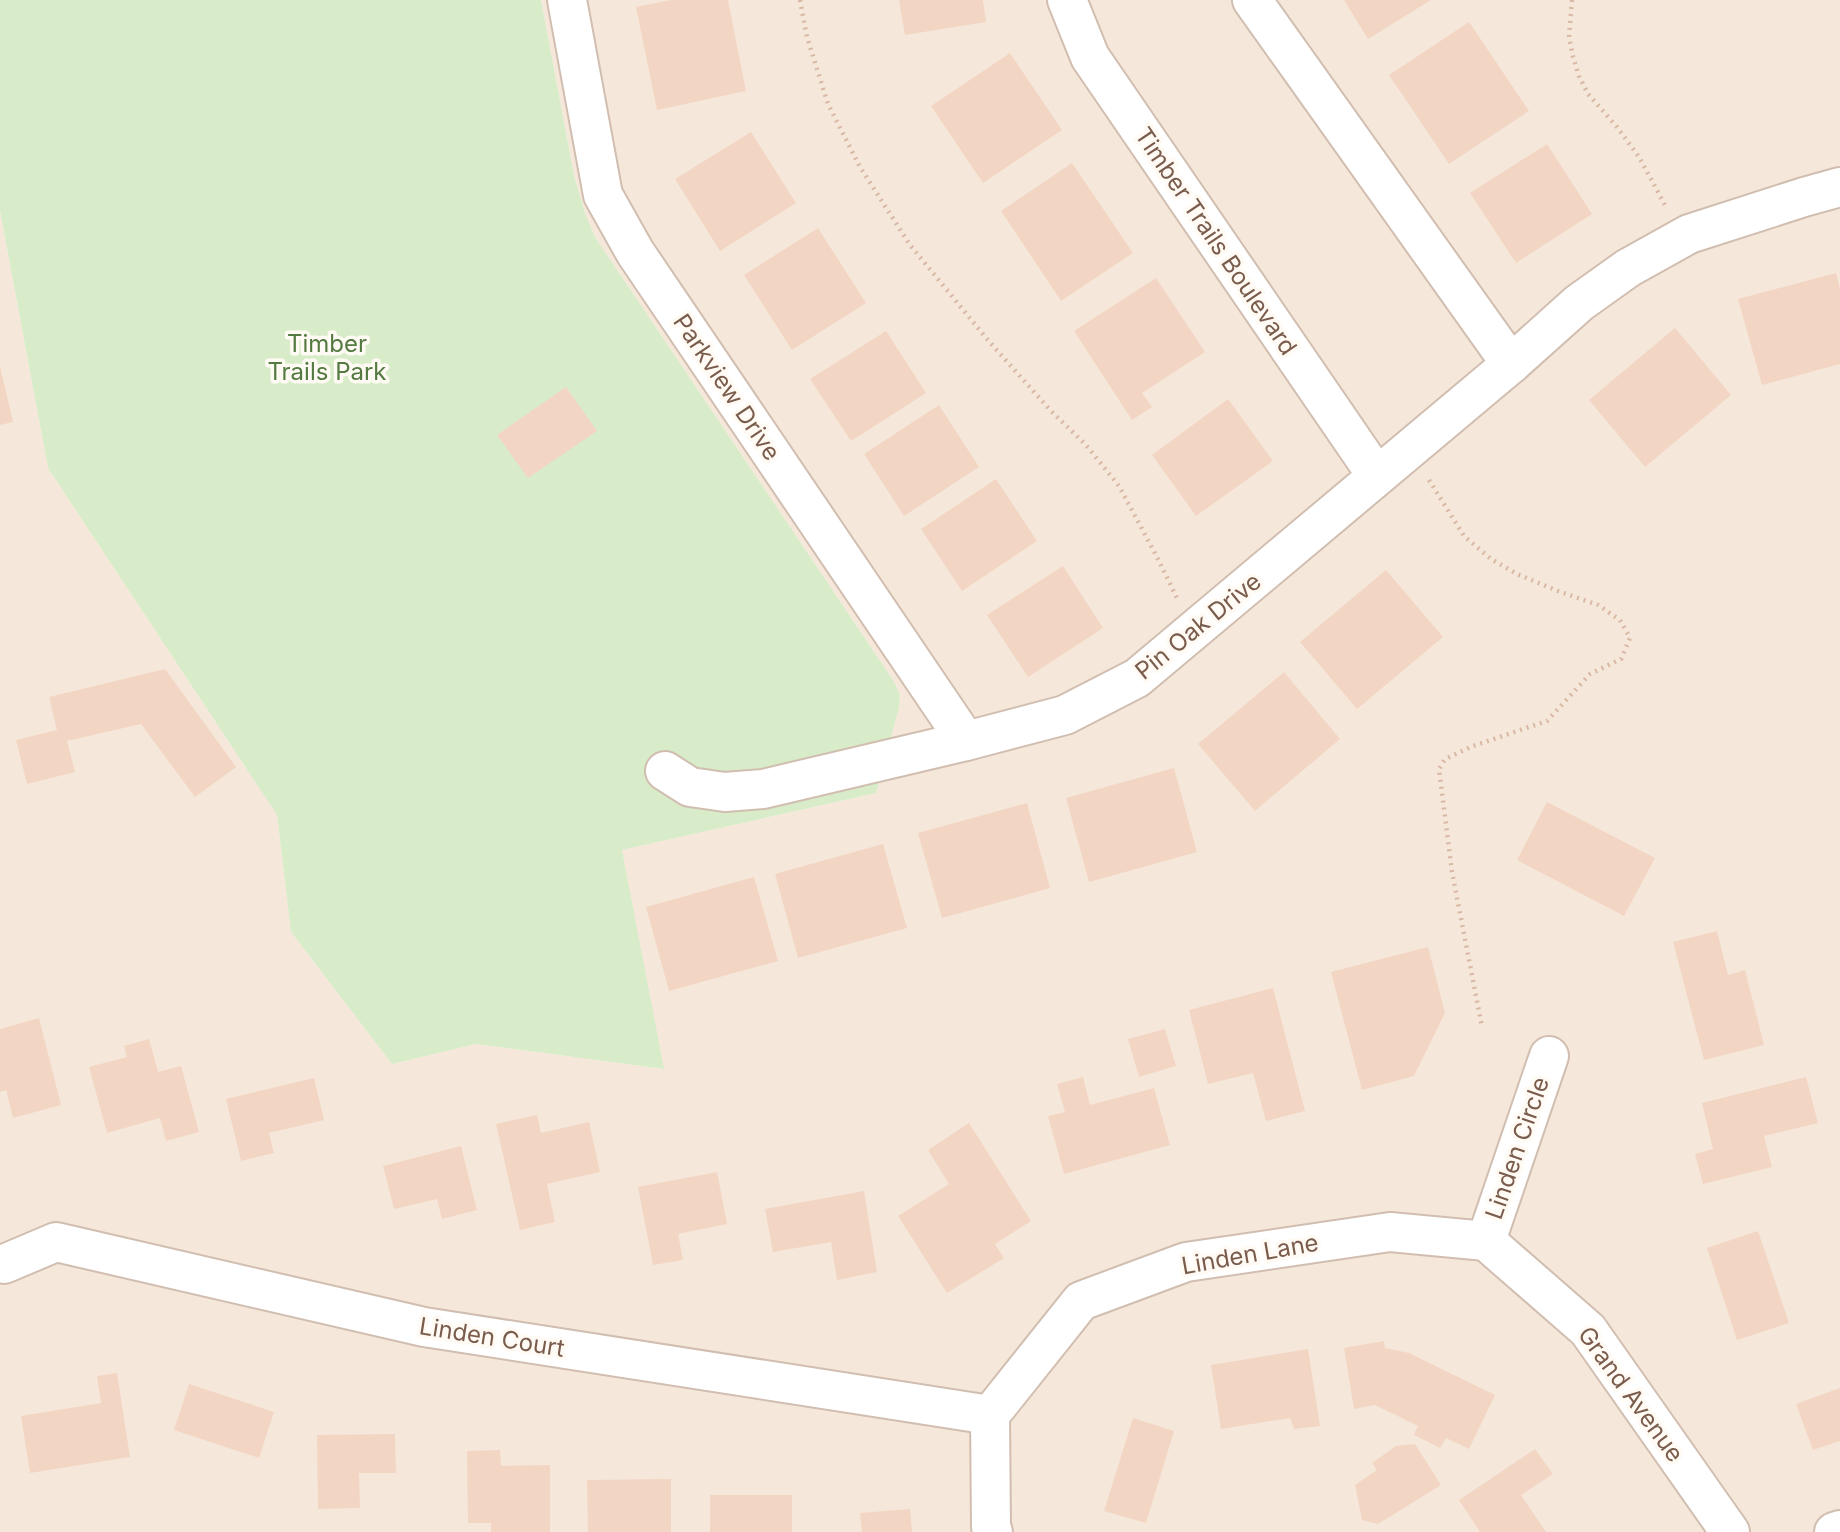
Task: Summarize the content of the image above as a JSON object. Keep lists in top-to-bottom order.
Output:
{
  "streets": {
    "street": [
      "Timber Trails Boulevard",
      "Parkview Drive",
      "Pin Oak Drive",
      "Linden Circle",
      "Linden Lane",
      "Linden Court",
      "Grand Avenue"
    ]
  },
  "crossings": [
    ["Timber Trails Boulevard", "Pin Oak Drive"],
    ["Parkview Drive", "Pin Oak Drive"],
    ["Linden Circle", "Linden Lane"],
    ["Linden Circle", "Grand Avenue"],
    ["Linden Lane", "Linden Court"],
    ["Linden Lane", "Grand Avenue"]
  ],
  "parks": ["Timber Trails Park"]
}
